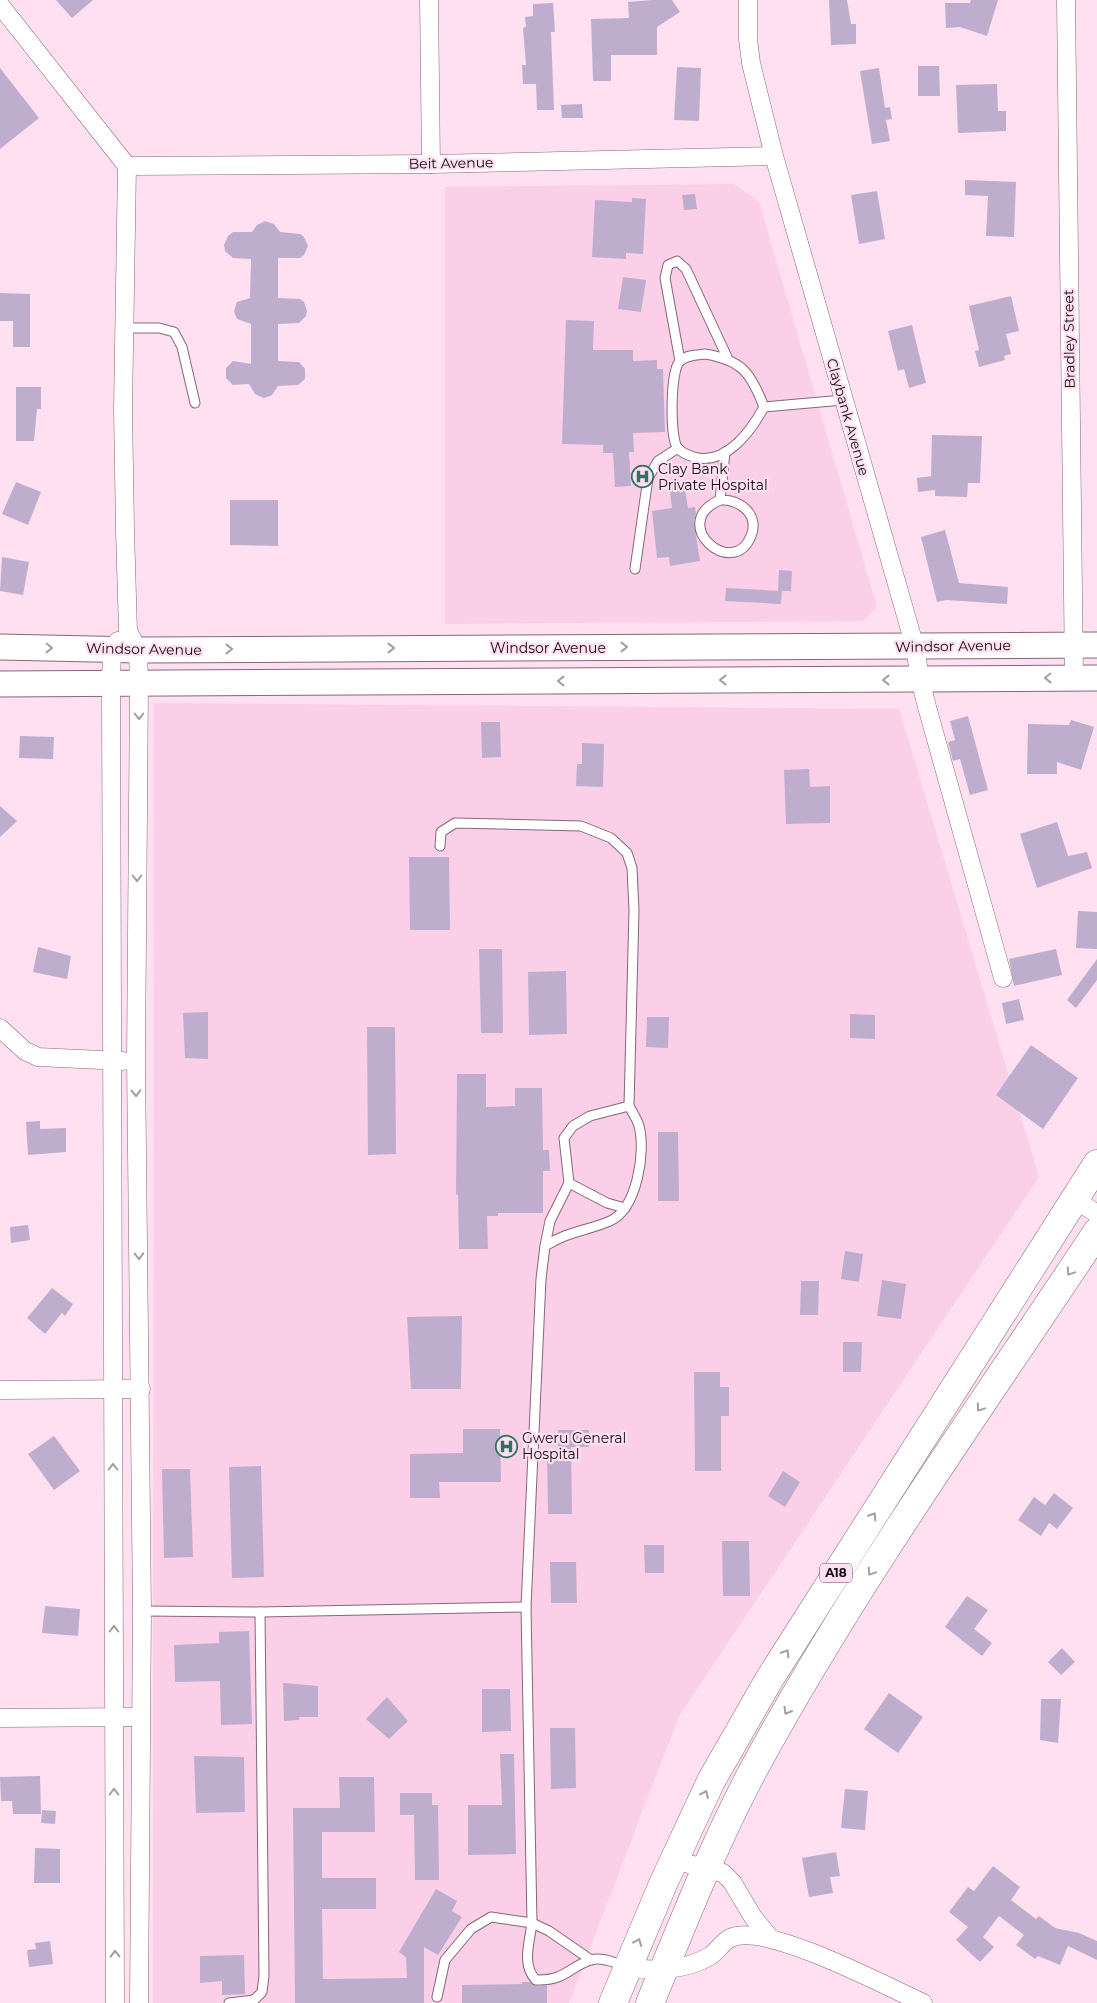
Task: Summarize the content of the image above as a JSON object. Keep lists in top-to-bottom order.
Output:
{
  "streets": {
    "highway": ["A18"],
    "main road": ["Windsor Avenue"],
    "street": ["Beit Avenue", "Bradley Street", "Claybank Avenue"]
  },
  "crossings": [
    ["Beit Avenue", "Claybank Avenue"],
    ["Bradley Street", "Windsor Avenue"],
    ["Claybank Avenue", "Windsor Avenue"]
  ],
  "places": {
    "hospital": ["Clay Bank Private Hospital", "Gweru General Hospital"]
  }
}
